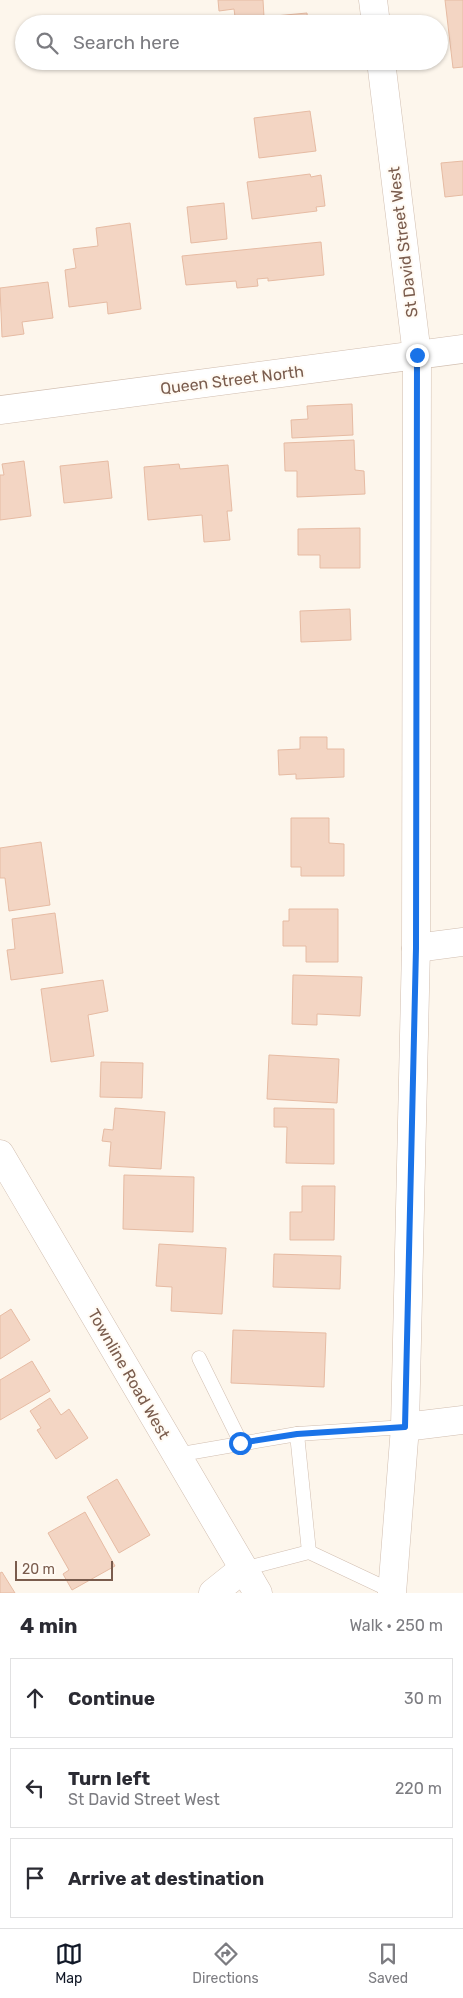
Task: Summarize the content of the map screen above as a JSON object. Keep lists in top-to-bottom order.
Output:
{
  "streets": {
    "street": ["St David Street West", "Queen Street North", "Townline Road West"]
  },
  "crossings": [
    ["St David Street West", "Queen Street North"]
  ],
  "scale_bar": "20 m",
  "page": {
    "search": "Search here",
    "scale": "20 m",
    "heading": ["4 min", "Walk · 250 m"],
    "list": [
      ["Continue", "30 m"],
      ["Turn left", "St David Street West", "220 m"],
      "Arrive at destination"
    ],
    "nav": ["Map", "Directions", "Saved"]
  }
}
